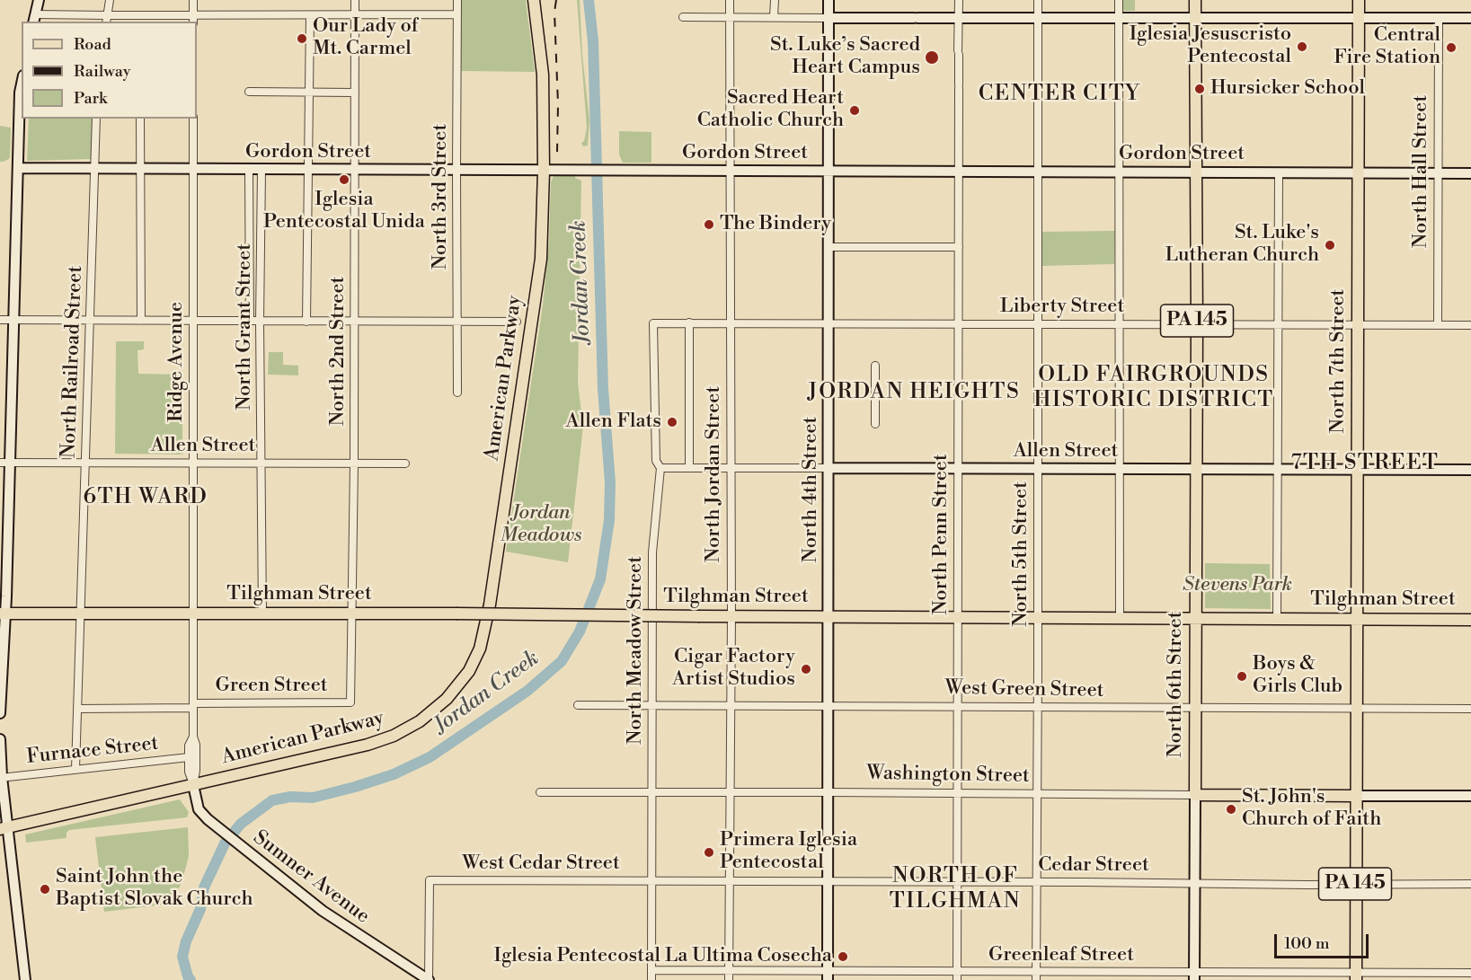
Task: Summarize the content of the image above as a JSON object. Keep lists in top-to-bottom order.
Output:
{
  "streets": {
    "main road": [
      "PA 145",
      "North 7th Street",
      "American Parkway",
      "Tilghman Street",
      "North 6th Street",
      "Washington Street"
    ],
    "street": [
      "Gordon Street",
      "North Hall Street",
      "North 3rd Street",
      "Liberty Street",
      "North Grant Street",
      "North 2nd Street",
      "North Railroad Street",
      "Ridge Avenue",
      "Allen Street",
      "North Jordan Street",
      "North 4th Street",
      "North Penn Street",
      "North 5th Street",
      "North Meadow Street",
      "Green Street",
      "West Green Street",
      "Furnace Street",
      "West Cedar Street",
      "Cedar Street",
      "Sumner Avenue",
      "Greenleaf Street"
    ]
  },
  "crossings": [
    ["Gordon Street", "North Hall Street"],
    ["Gordon Street", "North 3rd Street"],
    ["Gordon Street", "North Grant Street"],
    ["Gordon Street", "North 2nd Street"],
    ["Gordon Street", "North 7th Street"],
    ["Gordon Street", "North Railroad Street"],
    ["Gordon Street", "Ridge Avenue"],
    ["Gordon Street", "American Parkway"],
    ["Gordon Street", "North Jordan Street"],
    ["Gordon Street", "North 4th Street"],
    ["Gordon Street", "North Penn Street"],
    ["Gordon Street", "North 5th Street"],
    ["Gordon Street", "North 6th Street"],
    ["North Hall Street", "Liberty Street"],
    ["Liberty Street", "North 7th Street"],
    ["Liberty Street", "North Jordan Street"],
    ["Liberty Street", "North 4th Street"],
    ["Liberty Street", "North Penn Street"],
    ["Liberty Street", "North 5th Street"],
    ["Liberty Street", "North Meadow Street"],
    ["Liberty Street", "North 6th Street"],
    ["North Grant Street", "Allen Street"],
    ["North Grant Street", "Tilghman Street"],
    ["North 2nd Street", "Allen Street"],
    ["North 2nd Street", "Tilghman Street"],
    ["North 2nd Street", "Green Street"],
    ["North 7th Street", "Allen Street"],
    ["North 7th Street", "Tilghman Street"],
    ["North 7th Street", "West Green Street"],
    ["North 7th Street", "Washington Street"],
    ["North 7th Street", "Cedar Street"],
    ["North 7th Street", "Greenleaf Street"],
    ["North Railroad Street", "Allen Street"],
    ["North Railroad Street", "Tilghman Street"],
    ["North Railroad Street", "Green Street"],
    ["North Railroad Street", "Furnace Street"],
    ["Ridge Avenue", "American Parkway"],
    ["Ridge Avenue", "Allen Street"],
    ["Ridge Avenue", "Tilghman Street"],
    ["Ridge Avenue", "Green Street"],
    ["Ridge Avenue", "Furnace Street"],
    ["Ridge Avenue", "Sumner Avenue"],
    ["American Parkway", "Sumner Avenue"],
    ["Allen Street", "North Jordan Street"],
    ["Allen Street", "North 4th Street"],
    ["Allen Street", "North Penn Street"],
    ["Allen Street", "North 5th Street"],
    ["Allen Street", "North Meadow Street"],
    ["Allen Street", "North 6th Street"],
    ["North Jordan Street", "Tilghman Street"],
    ["North Jordan Street", "West Green Street"],
    ["North Jordan Street", "Washington Street"],
    ["North Jordan Street", "Cedar Street"],
    ["North Jordan Street", "Greenleaf Street"],
    ["North 4th Street", "Tilghman Street"],
    ["North 4th Street", "West Green Street"],
    ["North 4th Street", "Washington Street"],
    ["North 4th Street", "Cedar Street"],
    ["North 4th Street", "Greenleaf Street"],
    ["North Penn Street", "Tilghman Street"],
    ["North Penn Street", "West Green Street"],
    ["North Penn Street", "Washington Street"],
    ["North Penn Street", "Cedar Street"],
    ["North Penn Street", "Greenleaf Street"],
    ["North 5th Street", "Tilghman Street"],
    ["North 5th Street", "West Green Street"],
    ["North 5th Street", "Washington Street"],
    ["North 5th Street", "Cedar Street"],
    ["North 5th Street", "Greenleaf Street"],
    ["Tilghman Street", "North 6th Street"],
    ["North Meadow Street", "West Green Street"],
    ["North Meadow Street", "Washington Street"],
    ["North Meadow Street", "West Cedar Street"],
    ["North Meadow Street", "Cedar Street"],
    ["North Meadow Street", "Greenleaf Street"],
    ["North 6th Street", "West Green Street"],
    ["North 6th Street", "Washington Street"],
    ["North 6th Street", "Cedar Street"],
    ["North 6th Street", "Greenleaf Street"],
    ["West Cedar Street", "Cedar Street"],
    ["West Cedar Street", "Sumner Avenue"]
  ],
  "districts": [
    "CENTER CITY",
    "OLD FAIRGROUNDS HISTORIC DISTRICT",
    "JORDAN HEIGHTS",
    "7TH STREET",
    "6TH WARD",
    "NORTH OF TILGHMAN"
  ],
  "water": ["Jordan Creek"],
  "parks": ["Jordan Meadows", "Stevens Park"],
  "places": [
    "Our Lady of Mt. Carmel",
    "Iglesia Jesuscristo Pentecostal",
    "Central Fire Station",
    "St. Luke’s Sacred Heart Campus",
    "Hursicker School",
    "Sacred Heart Catholic Church",
    "Iglesia Pentecostal Unida",
    "The Bindery",
    "St. Luke's Lutheran Church",
    "Allen Flats",
    "Cigar Factory Artist Studios",
    "Boys & Girls Club",
    "St. John's Church of Faith",
    "Primera Iglesia Pentecostal",
    "Saint John the Baptist Slovak Church",
    "Iglesia Pentecostal La Ultima Cosecha"
  ],
  "legend": ["Road", "Railway", "Park"],
  "scale_bar": "100 m"
}
